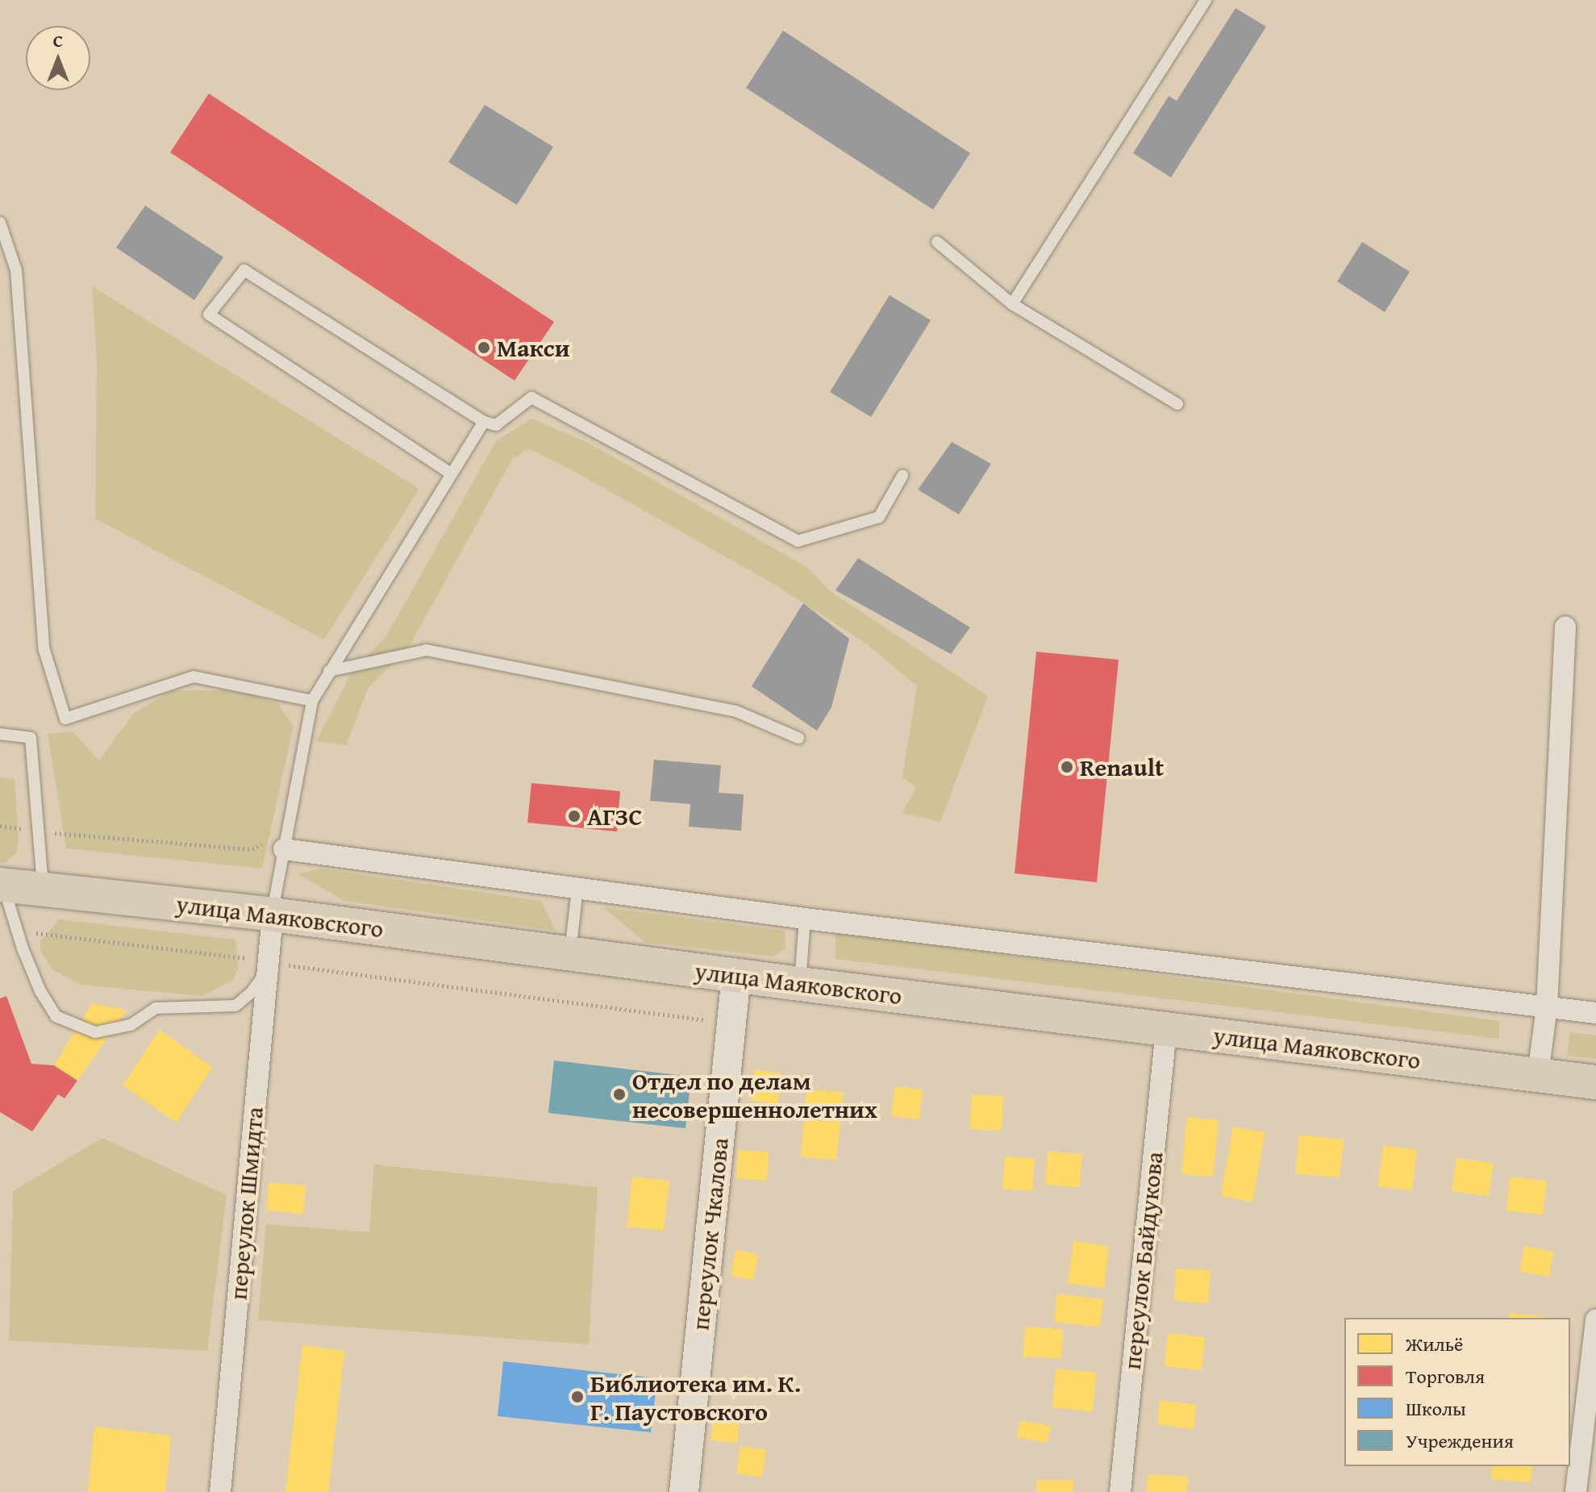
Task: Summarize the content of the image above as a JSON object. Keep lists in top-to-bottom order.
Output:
{
  "streets": {
    "main road": ["улица Маяковского"],
    "street": ["переулок Шмидта", "переулок Чкалова", "переулок Байдукова"]
  },
  "crossings": [
    ["улица Маяковского", "переулок Шмидта"],
    ["улица Маяковского", "переулок Чкалова"],
    ["улица Маяковского", "переулок Байдукова"]
  ],
  "places": [
    "Макси",
    "Renault",
    "АГЗС",
    "Отдел по делам несовершеннолетних",
    "Библиотека им. К. Г. Паустовского"
  ],
  "legend": [
    "Жильё",
    "Торговля",
    "Школы",
    "Учреждения"
  ],
  "north": "top"
}
